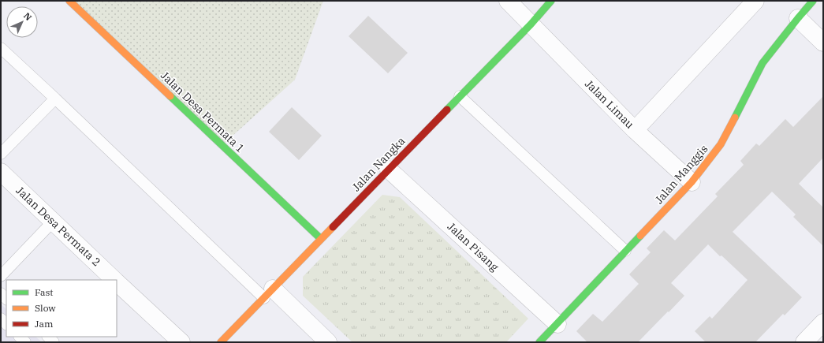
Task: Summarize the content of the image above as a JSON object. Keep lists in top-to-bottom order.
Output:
{
  "streets": {
    "street": [
      "Jalan Limau",
      "Jalan Desa Permata 1",
      "Jalan Nangka",
      "Jalan Manggis",
      "Jalan Desa Permata 2",
      "Jalan Pisang"
    ]
  },
  "crossings": [
    ["Jalan Limau", "Jalan Nangka"],
    ["Jalan Limau", "Jalan Manggis"],
    ["Jalan Desa Permata 1", "Jalan Nangka"],
    ["Jalan Nangka", "Jalan Pisang"],
    ["Jalan Manggis", "Jalan Pisang"]
  ],
  "legend": ["Fast", "Slow", "Jam"],
  "north": "top right"
}
